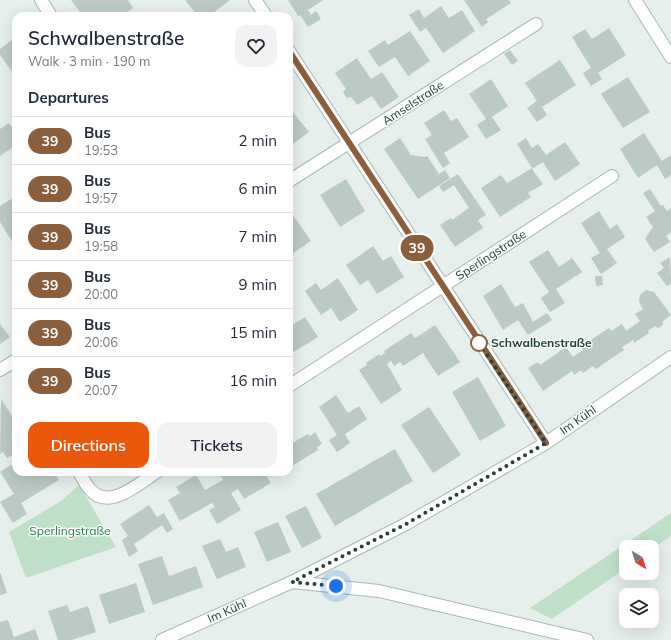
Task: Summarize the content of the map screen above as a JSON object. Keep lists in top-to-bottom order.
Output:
{
  "streets": {
    "street": ["Amselstraße", "Sperlingstraße", "Im Kühl"]
  },
  "parks": ["Sperlingstraße"],
  "places": ["Schwalbenstraße"],
  "lines": ["bus line 39"],
  "north": "bottom right",
  "page": {
    "on_map": "39",
    "heading": [
      ["Schwalbenstraße", "Walk · 3 min · 190 m"],
      "Departures"
    ],
    "list": [
      {
        "mark": "39",
        "name": "Bus",
        "note": "19:53",
        "value": "2 min"
      },
      {
        "mark": "39",
        "name": "Bus",
        "note": "19:57",
        "value": "6 min"
      },
      {
        "mark": "39",
        "name": "Bus",
        "note": "19:58",
        "value": "7 min"
      },
      {
        "mark": "39",
        "name": "Bus",
        "note": "20:00",
        "value": "9 min"
      },
      {
        "mark": "39",
        "name": "Bus",
        "note": "20:06",
        "value": "15 min"
      },
      {
        "mark": "39",
        "name": "Bus",
        "note": "20:07",
        "value": "16 min"
      }
    ],
    "buttons": ["Directions", "Tickets"]
  }
}
